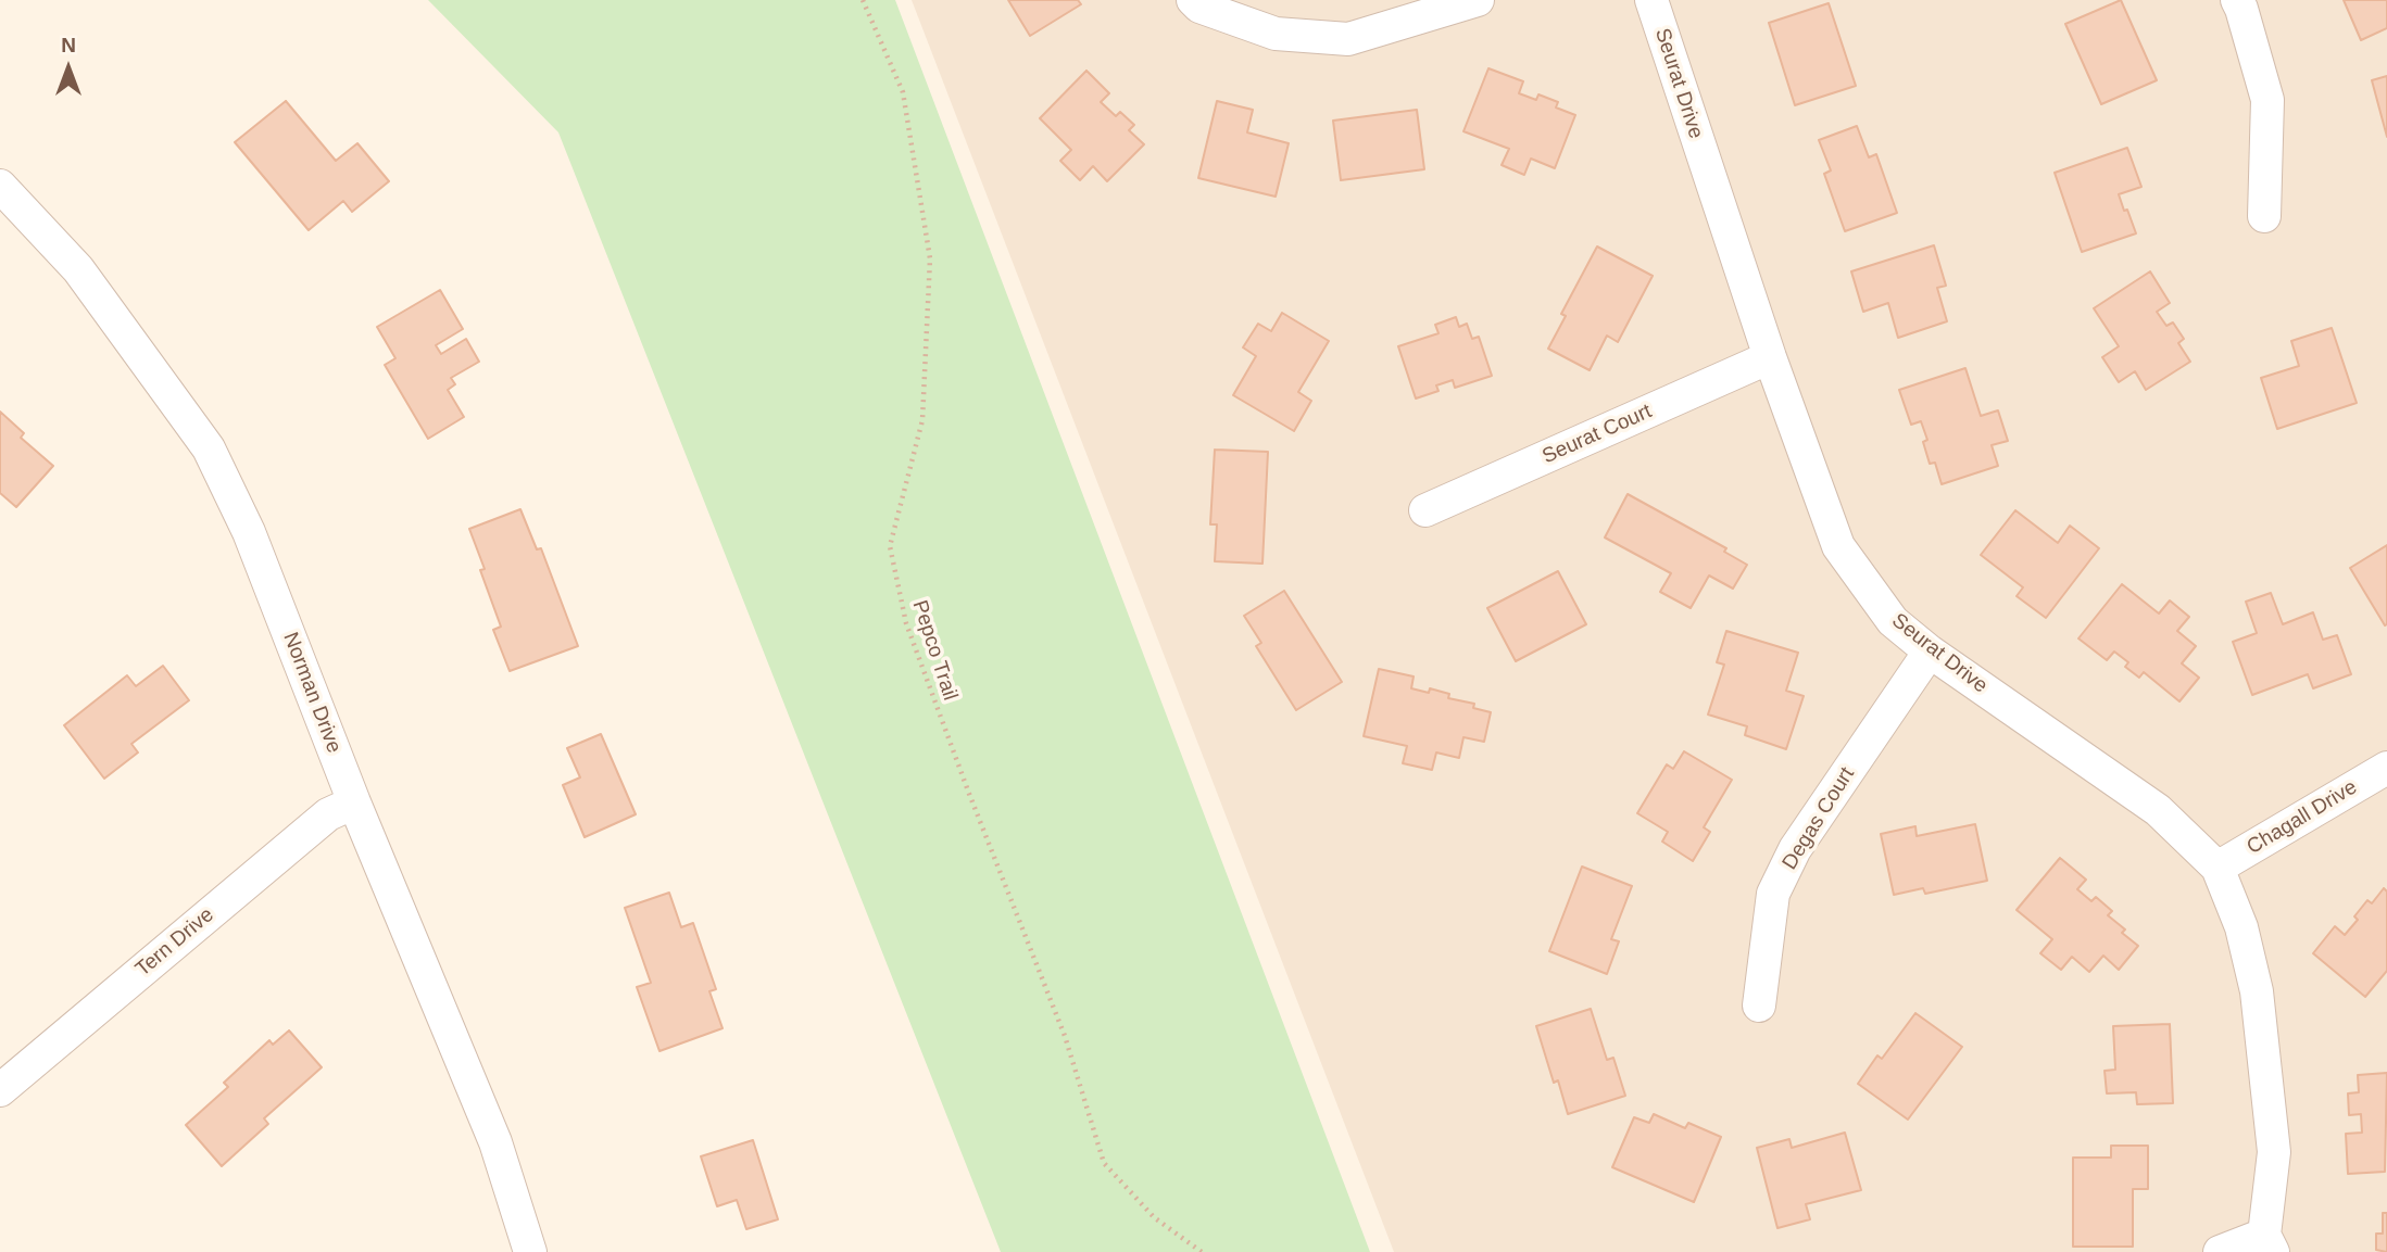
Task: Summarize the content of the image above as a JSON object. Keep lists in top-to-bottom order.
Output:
{
  "streets": {
    "street": [
      "Seurat Drive",
      "Seurat Court",
      "Norman Drive",
      "Chagall Drive",
      "Degas Court",
      "Tern Drive"
    ],
    "path": ["Pepco Trail"]
  },
  "crossings": [
    ["Seurat Drive", "Seurat Court"],
    ["Seurat Drive", "Chagall Drive"],
    ["Seurat Drive", "Degas Court"],
    ["Norman Drive", "Tern Drive"]
  ],
  "north": "top"
}
